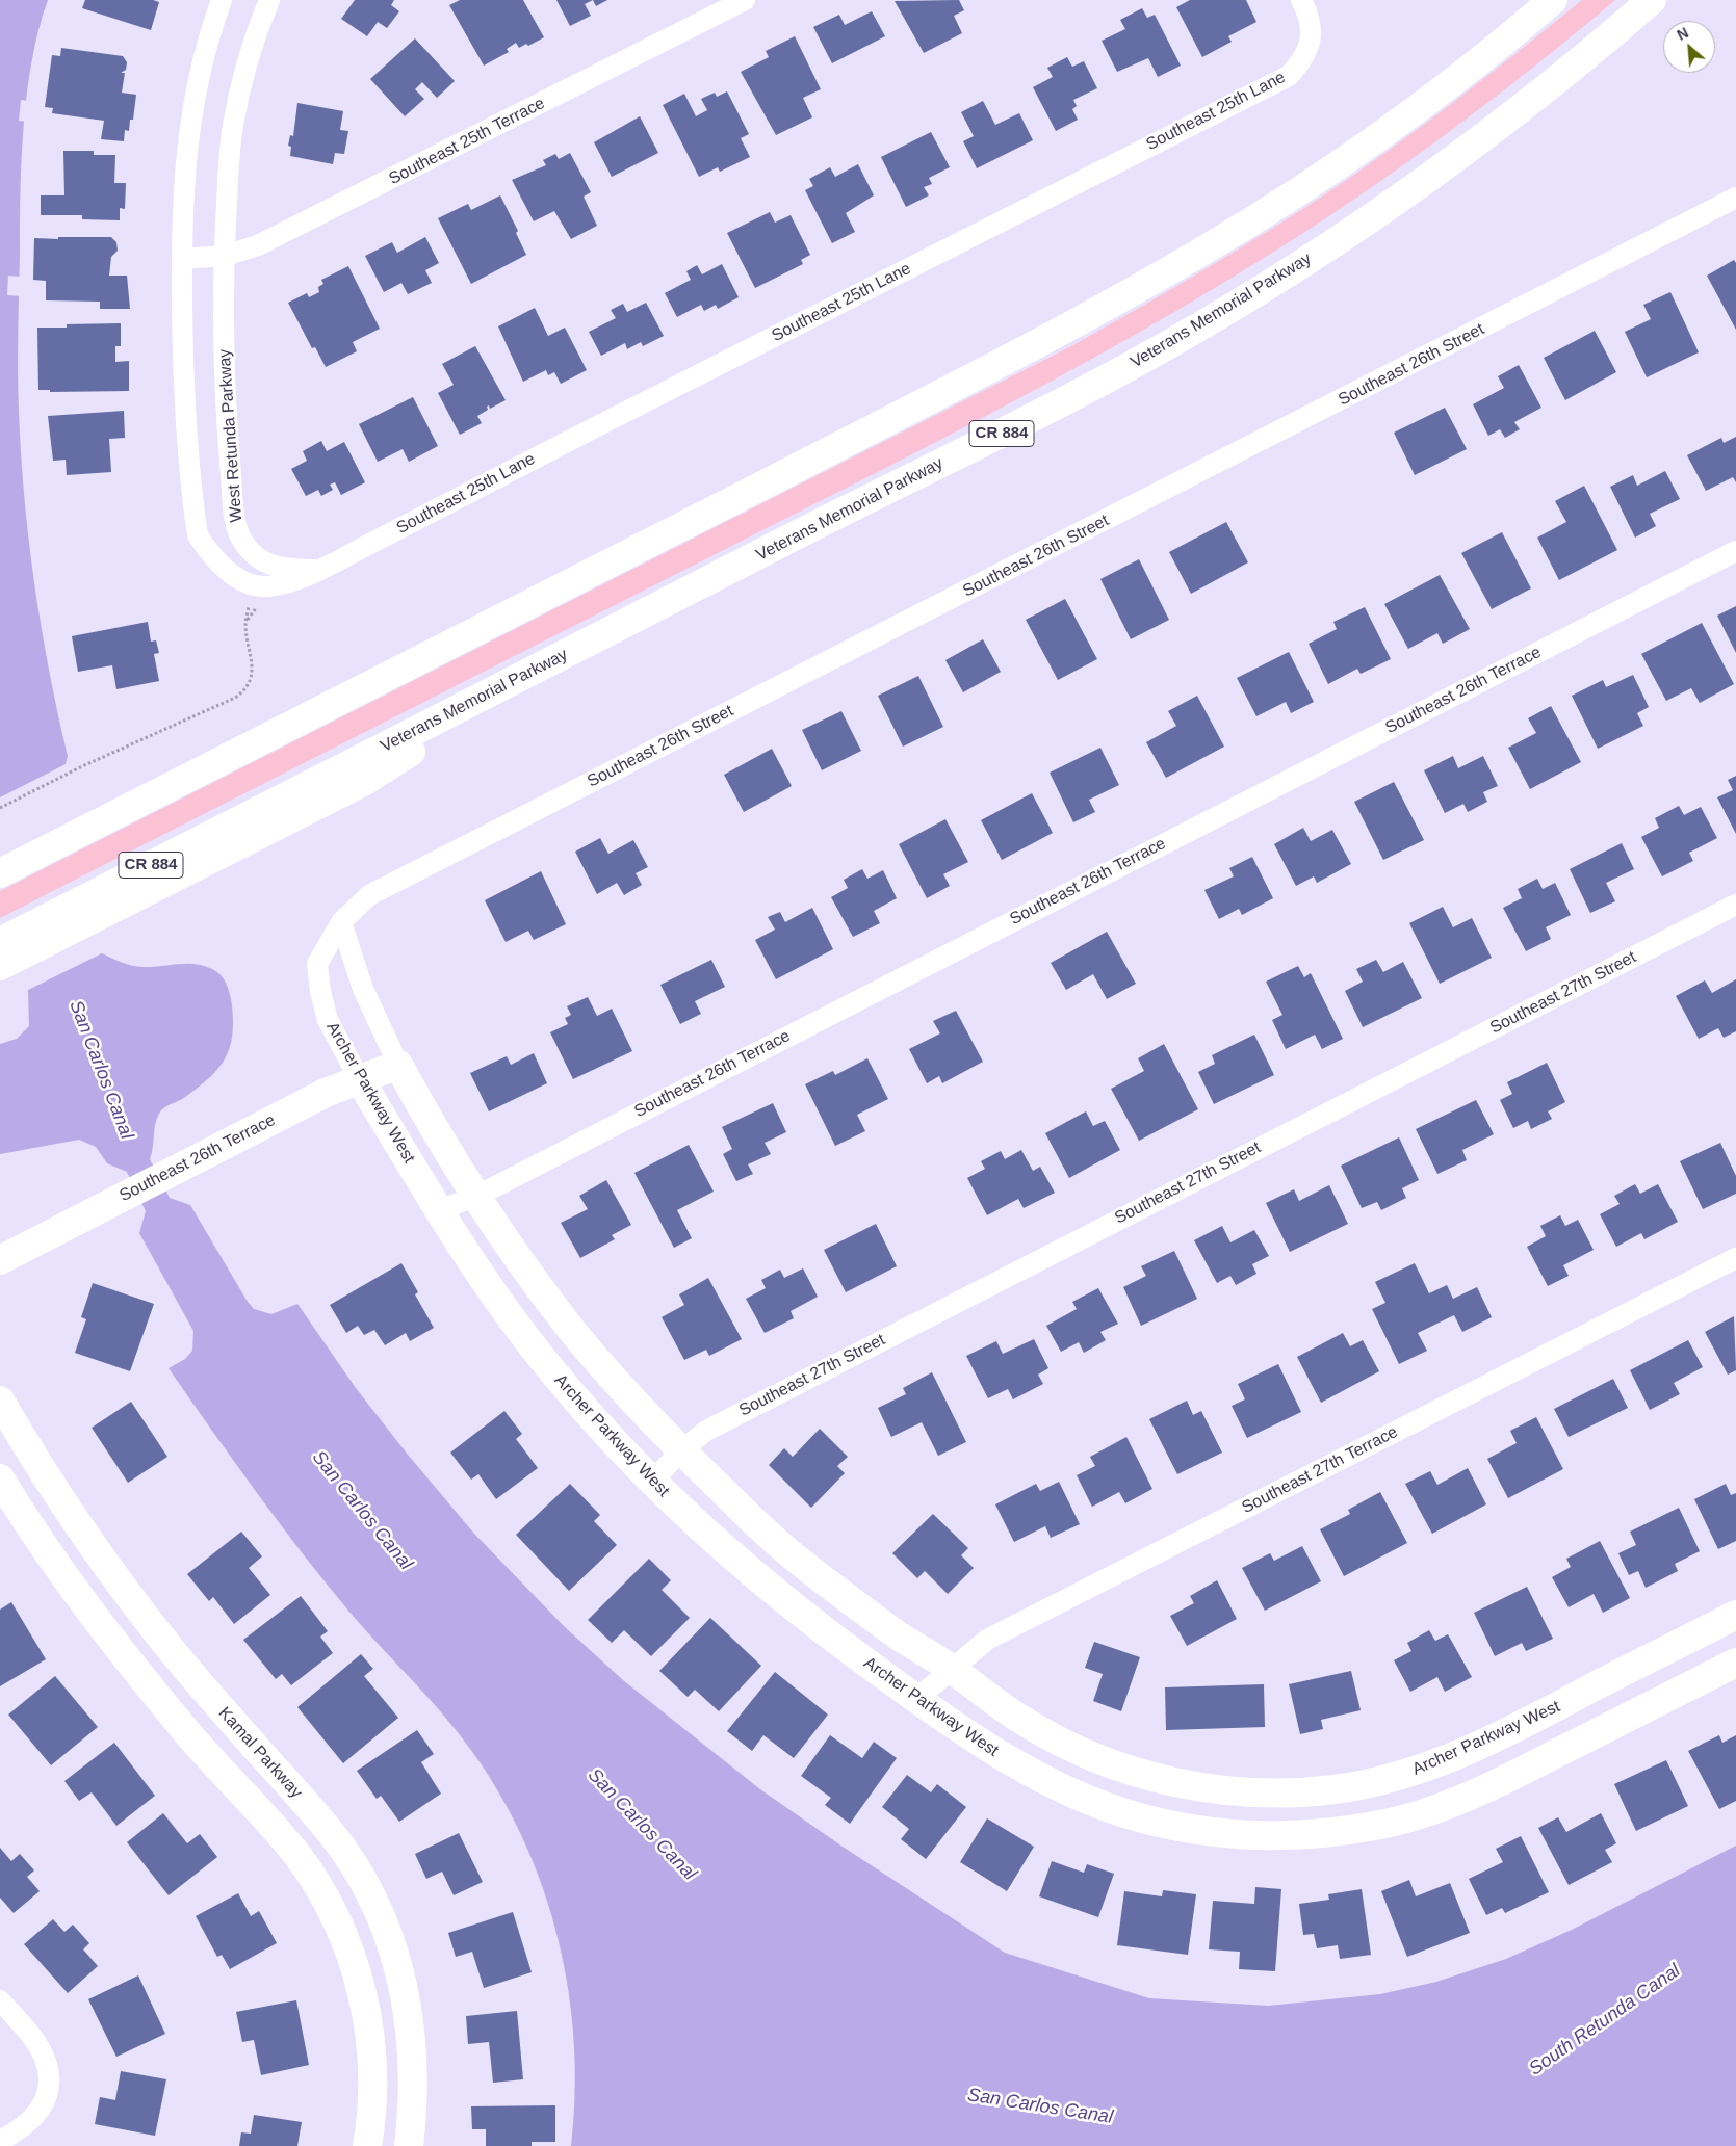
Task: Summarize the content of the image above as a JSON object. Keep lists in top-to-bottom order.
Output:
{
  "streets": {
    "main road": [
      "Veterans Memorial Parkway",
      "CR 884",
      "Southeast 26th Terrace",
      "Archer Parkway West",
      "Kamal Parkway"
    ],
    "street": [
      "Southeast 25th Lane",
      "Southeast 25th Terrace",
      "Southeast 26th Street",
      "West Retunda Parkway",
      "Southeast 27th Street",
      "Southeast 27th Terrace"
    ]
  },
  "crossings": [
    ["Southeast 25th Lane", "West Retunda Parkway"],
    ["Southeast 25th Terrace", "West Retunda Parkway"],
    ["Southeast 26th Street", "Archer Parkway West"],
    ["Southeast 26th Terrace", "Archer Parkway West"],
    ["Southeast 27th Street", "Archer Parkway West"],
    ["Archer Parkway West", "Southeast 27th Terrace"]
  ],
  "water": ["San Carlos Canal", "South Retunda Canal"],
  "north": "top left"
}
